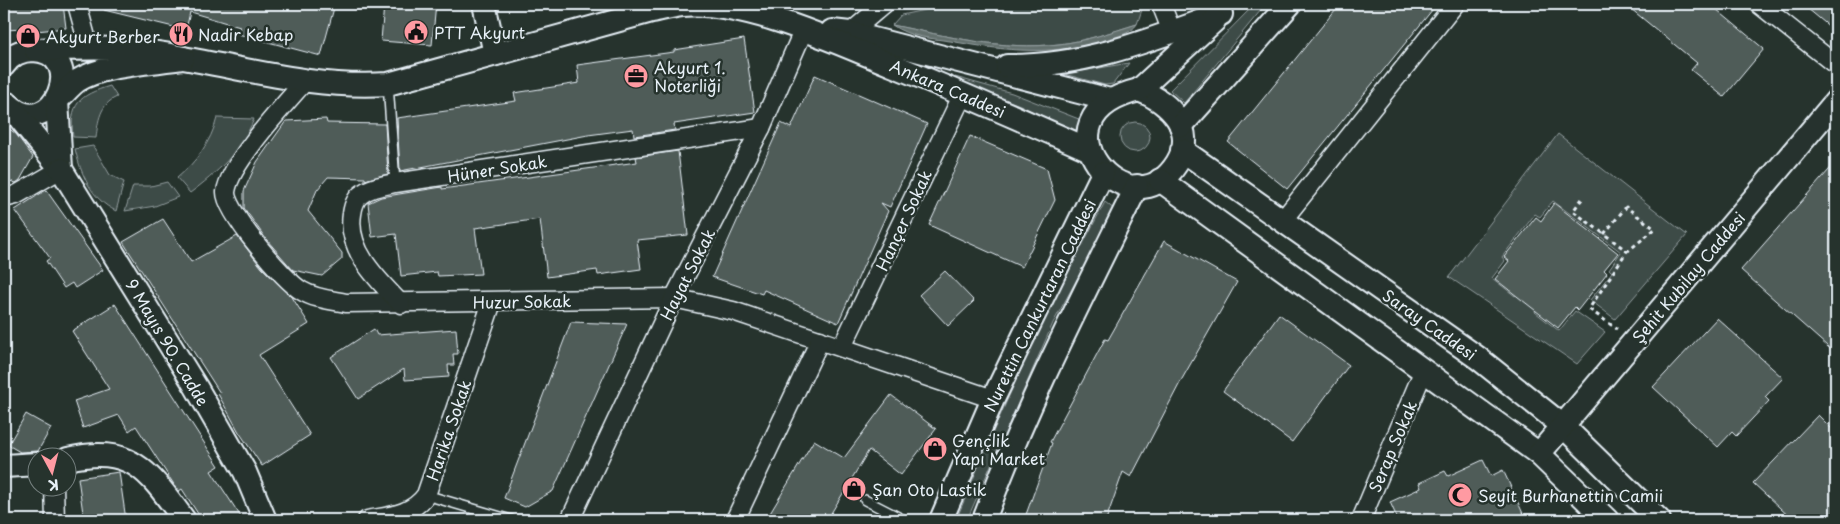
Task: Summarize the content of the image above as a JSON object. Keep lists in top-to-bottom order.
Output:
{
  "streets": {
    "street": [
      "Ankara Caddesi",
      "Hüner Sokak",
      "Hançer Sokak",
      "Hayat Sokak",
      "Şehit Kubilay Caddesi",
      "Huzur Sokak",
      "Nurettin Cankurtaran Caddesi",
      "Saray Caddesi",
      "9 Mayıs 90. Cadde",
      "Harika Sokak",
      "Serap Sokak"
    ]
  },
  "crossings": [
    ["Ankara Caddesi", "Hançer Sokak"],
    ["Ankara Caddesi", "Hayat Sokak"],
    ["Ankara Caddesi", "Huzur Sokak"],
    ["Ankara Caddesi", "Nurettin Cankurtaran Caddesi"],
    ["Ankara Caddesi", "Saray Caddesi"],
    ["Ankara Caddesi", "9 Mayıs 90. Cadde"],
    ["Hüner Sokak", "Hayat Sokak"],
    ["Hüner Sokak", "Huzur Sokak"],
    ["Hançer Sokak", "Huzur Sokak"],
    ["Hayat Sokak", "Huzur Sokak"],
    ["Şehit Kubilay Caddesi", "Saray Caddesi"],
    ["Huzur Sokak", "Nurettin Cankurtaran Caddesi"],
    ["Huzur Sokak", "Harika Sokak"],
    ["Nurettin Cankurtaran Caddesi", "Saray Caddesi"]
  ],
  "places": {
    "public building": ["PTT Akyurt"],
    "restaurant": ["Nadir Kebap"],
    "shop": ["Akyurt Berber", "Gençlik Yapı Market", "Şan Oto Lastik"],
    "office": ["Akyurt 1. Noterliği"],
    "mosque": ["Seyit Burhanettin Camii"]
  },
  "north": "bottom"
}
